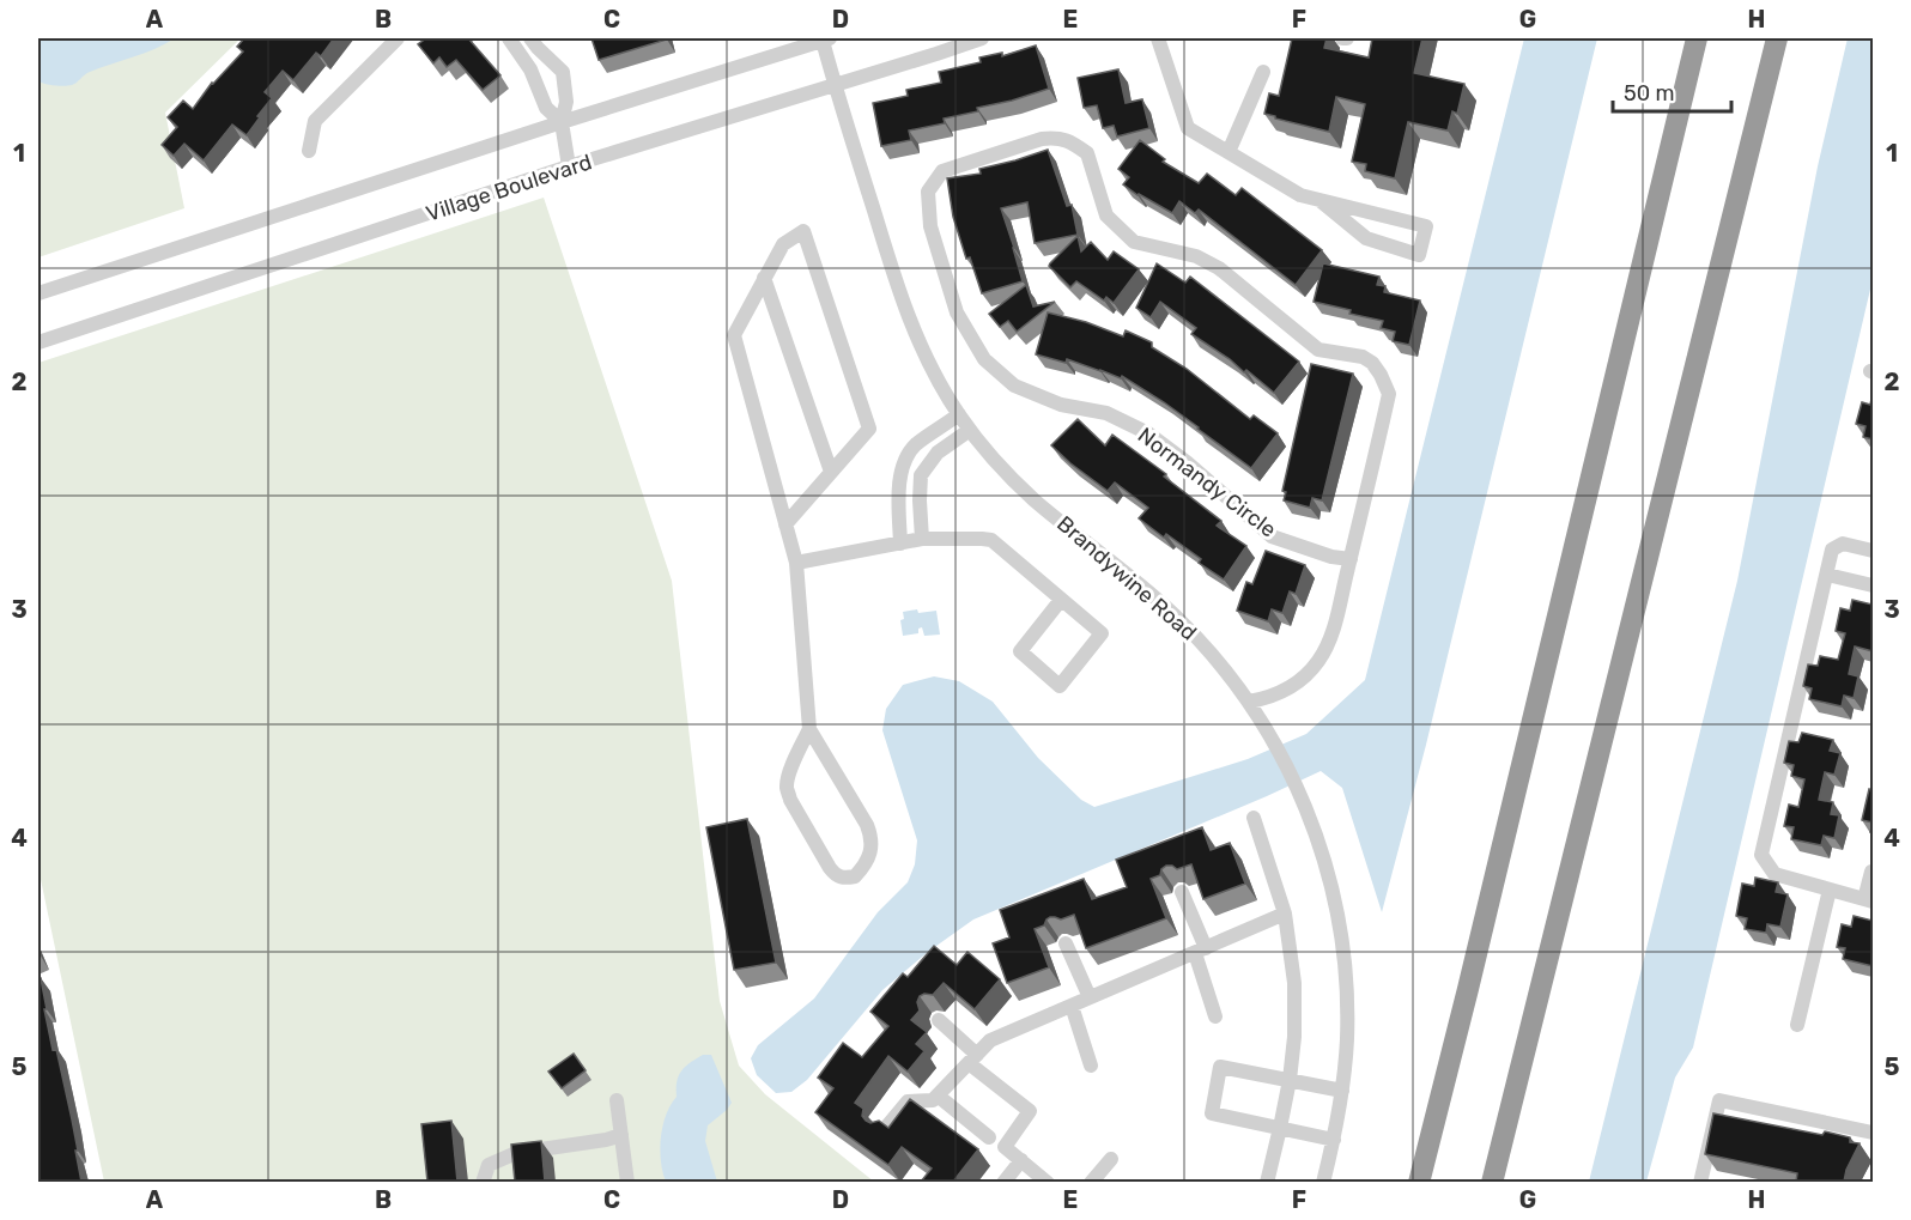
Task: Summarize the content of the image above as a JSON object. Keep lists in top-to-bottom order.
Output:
{
  "streets": {
    "street": ["Village Boulevard", "Normandy Circle", "Brandywine Road"]
  },
  "crossings": [
    ["Village Boulevard", "Brandywine Road"],
    ["Normandy Circle", "Brandywine Road"]
  ],
  "scale_bar": "50 m",
  "grid": {
    "columns": [
      "A",
      "B",
      "C",
      "D",
      "E",
      "F",
      "G",
      "H"
    ],
    "rows": [
      "1",
      "2",
      "3",
      "4",
      "5"
    ]
  }
}
